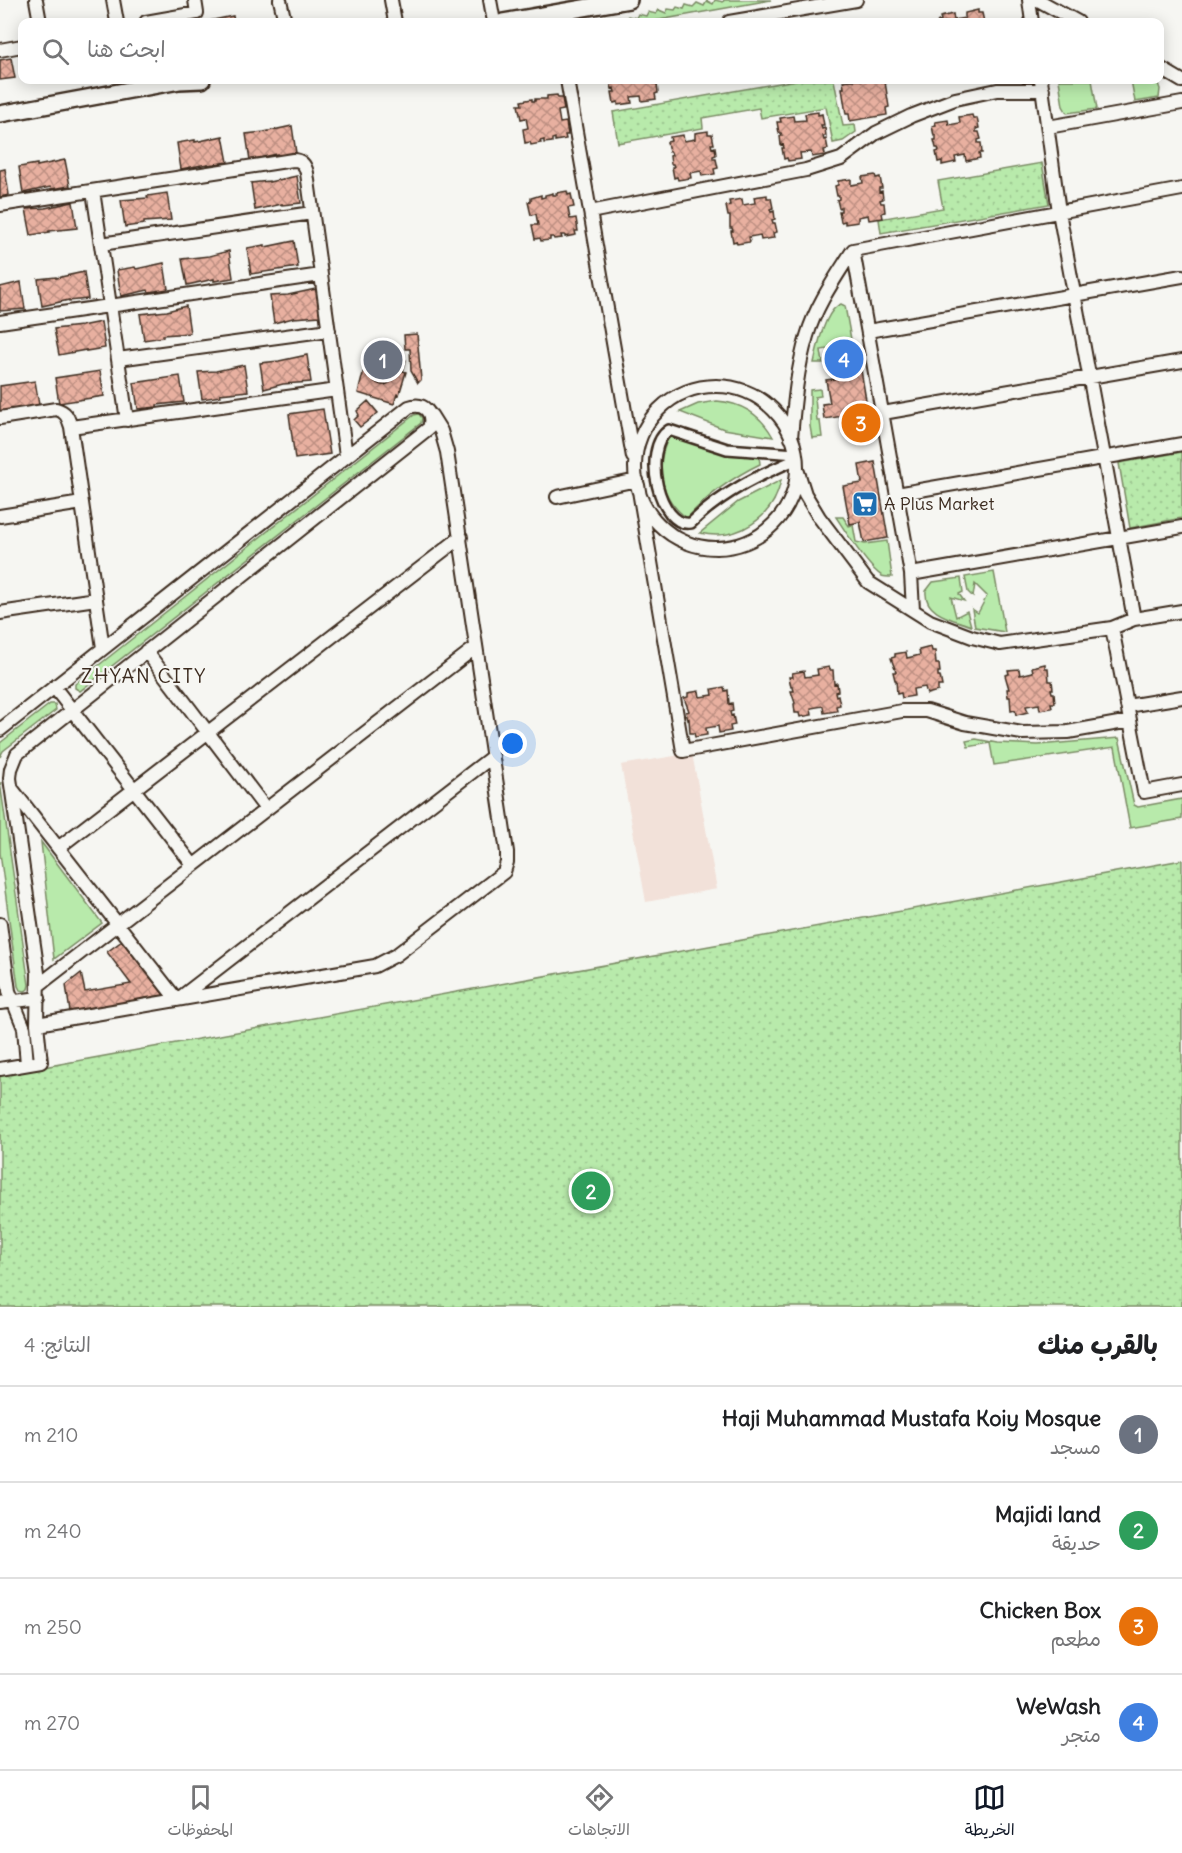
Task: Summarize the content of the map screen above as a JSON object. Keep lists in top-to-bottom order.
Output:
{
  "districts": ["ZHYAN CITY"],
  "places": {
    "supermarket": ["A Plus Market"]
  },
  "page": {
    "search": "ابحث هنا",
    "pins": [
      "4",
      "1",
      "3",
      "2"
    ],
    "heading": ["بالقرب منك", "النتائج: 4"],
    "list": [
      {
        "mark": "1",
        "name": "Haji Muhammad Mustafa Koiy Mosque",
        "note": "مسجد",
        "value": "210 m"
      },
      {
        "mark": "2",
        "name": "Majidi land",
        "note": "حديقة",
        "value": "240 m"
      },
      {
        "mark": "3",
        "name": "Chicken Box",
        "note": "مطعم",
        "value": "250 m"
      },
      {
        "mark": "4",
        "name": "WeWash",
        "note": "متجر",
        "value": "270 m"
      }
    ],
    "nav": ["الخريطة", "الاتجاهات", "المحفوظات"]
  }
}
